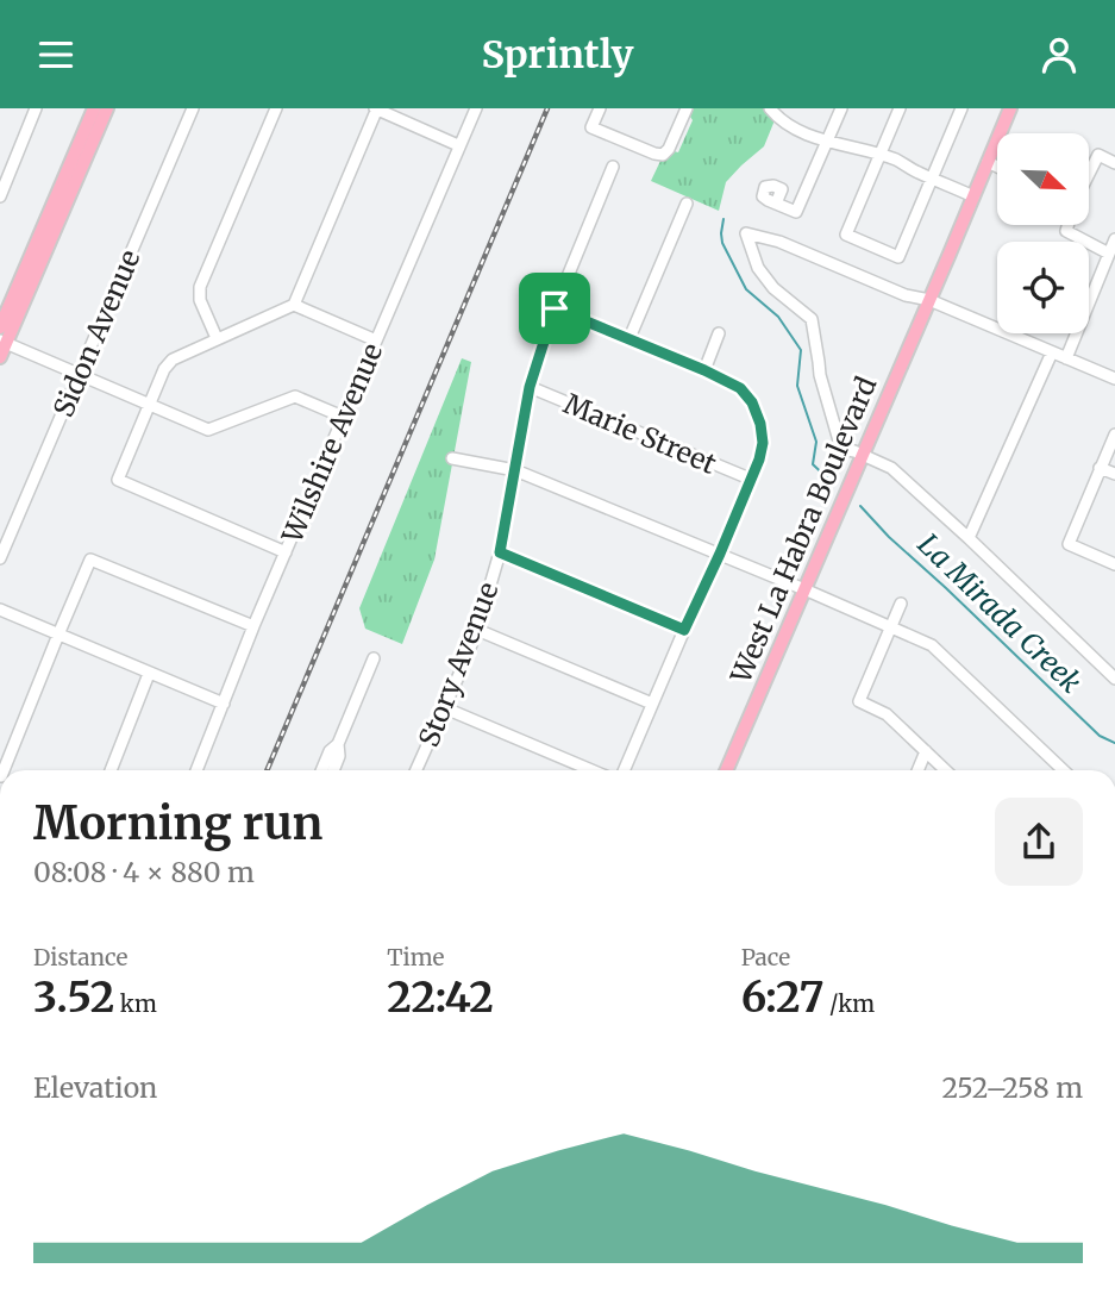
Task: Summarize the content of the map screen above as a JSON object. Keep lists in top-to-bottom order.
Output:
{
  "streets": {
    "main road": ["West La Habra Boulevard"],
    "street": [
      "Sidon Avenue",
      "Marie Street",
      "Wilshire Avenue",
      "Story Avenue"
    ]
  },
  "crossings": [
    ["Marie Street", "Story Avenue"]
  ],
  "water": ["La Mirada Creek"],
  "north": "bottom right",
  "page": {
    "header": "Sprintly",
    "heading": ["Morning run", "08:08 · 4 × 880 m"],
    "stats": [
      ["Distance", "3.52 km"],
      ["Time", "22:42"],
      ["Pace", "6:27 /km"]
    ],
    "chart": ["Elevation", "252–258 m"]
  }
}
